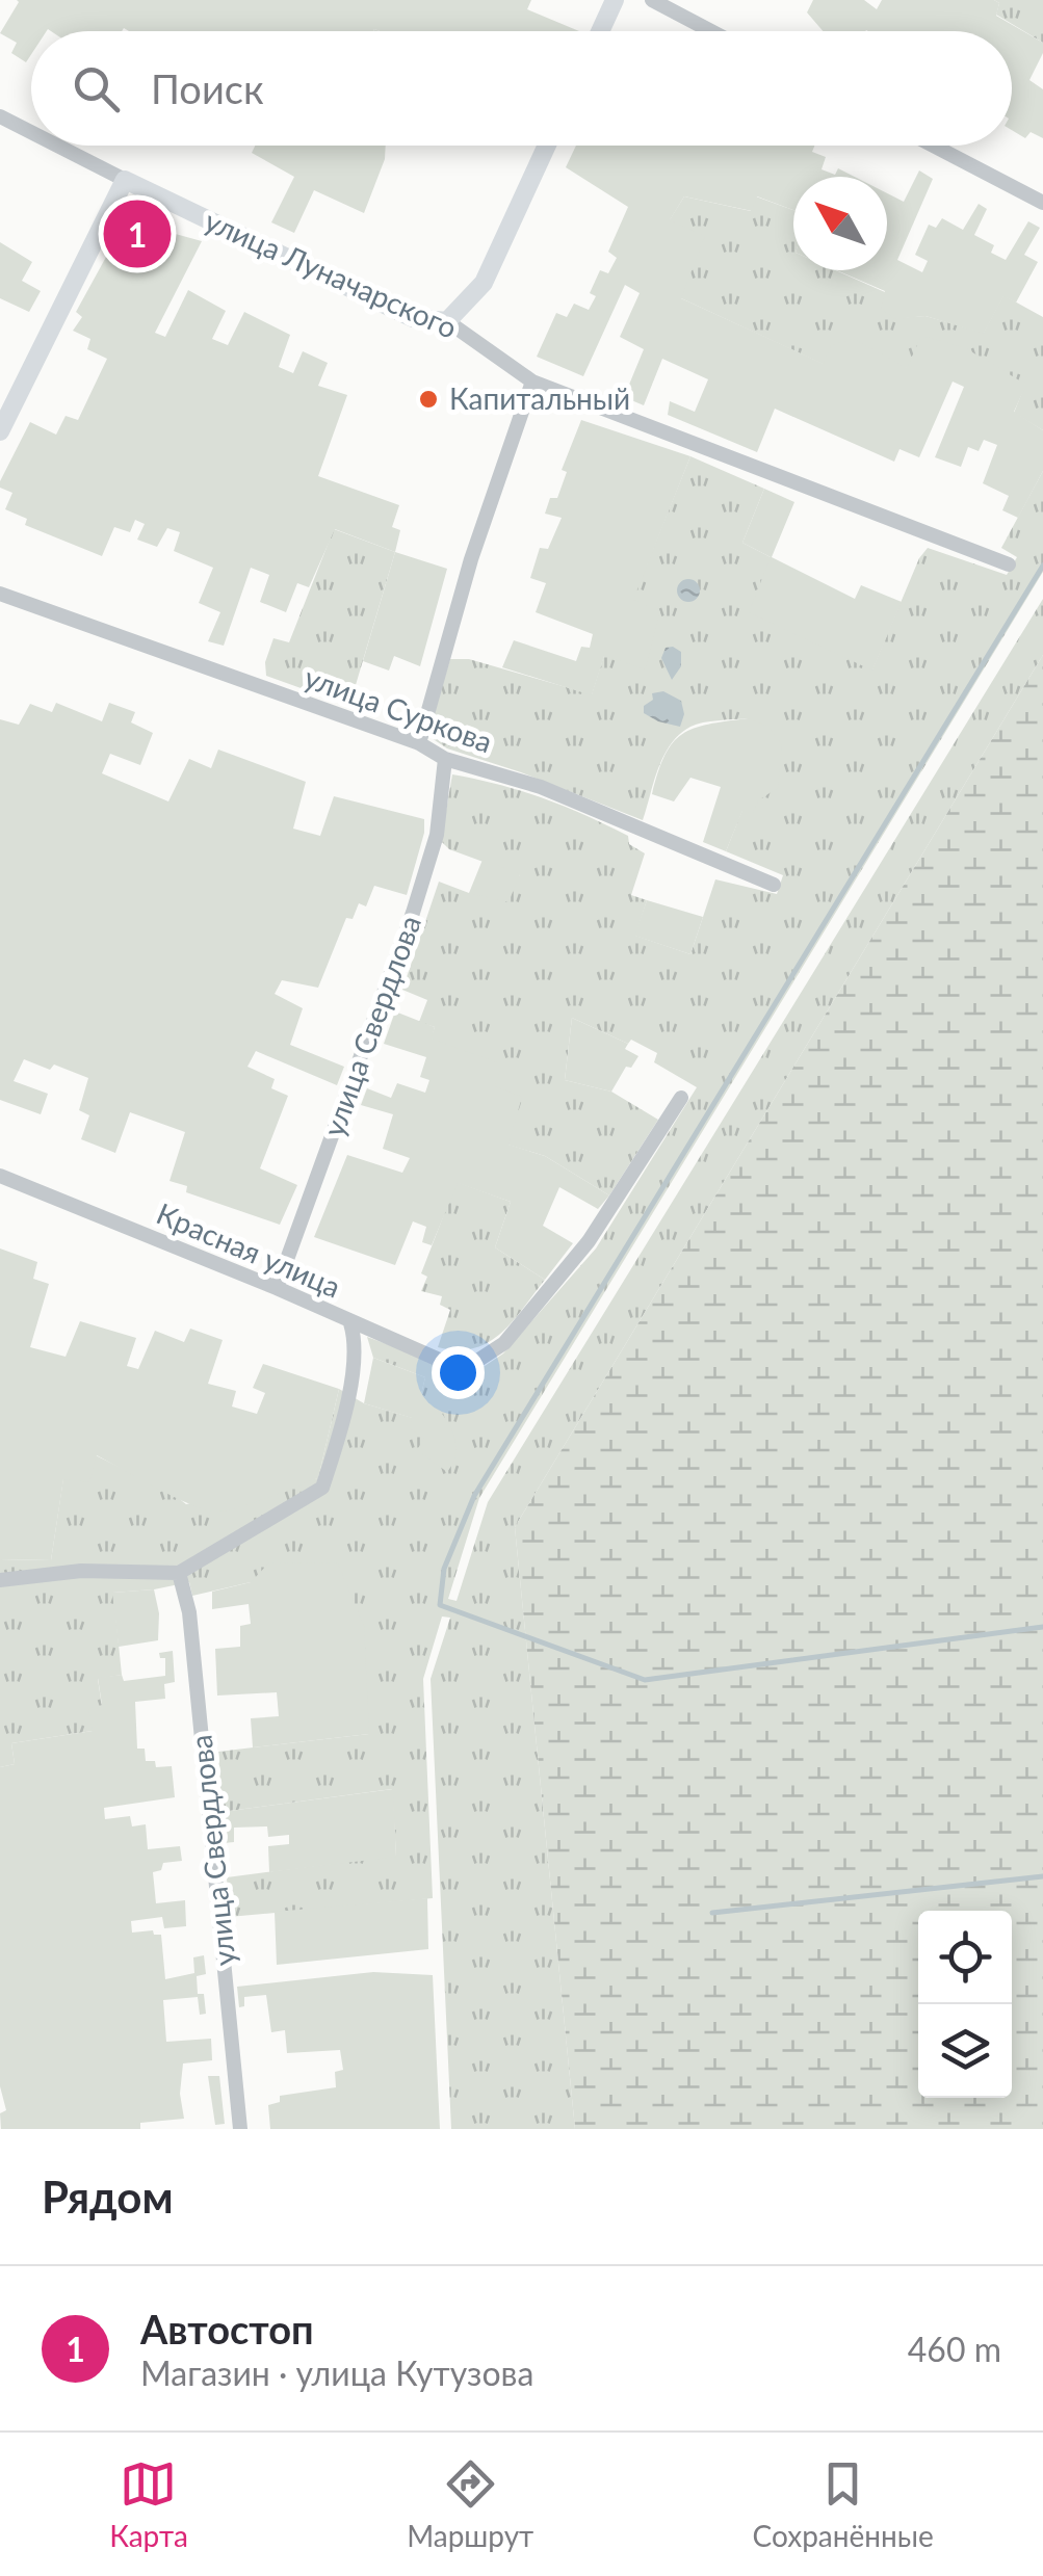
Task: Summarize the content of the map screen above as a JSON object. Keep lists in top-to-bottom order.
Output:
{
  "streets": {
    "street": [
      "улица Луначарского",
      "улица Суркова",
      "улица Свердлова",
      "Красная улица"
    ]
  },
  "crossings": [
    ["улица Суркова", "улица Свердлова"],
    ["улица Свердлова", "Красная улица"]
  ],
  "places": ["Капитальный"],
  "north": "top left",
  "page": {
    "search": "Поиск",
    "pins": "1",
    "heading": "Рядом",
    "list": [
      {
        "mark": "1",
        "name": "Автостоп",
        "note": "Магазин · улица Кутузова",
        "value": "460 m"
      }
    ],
    "nav": ["Карта", "Маршрут", "Сохранённые"]
  }
}
